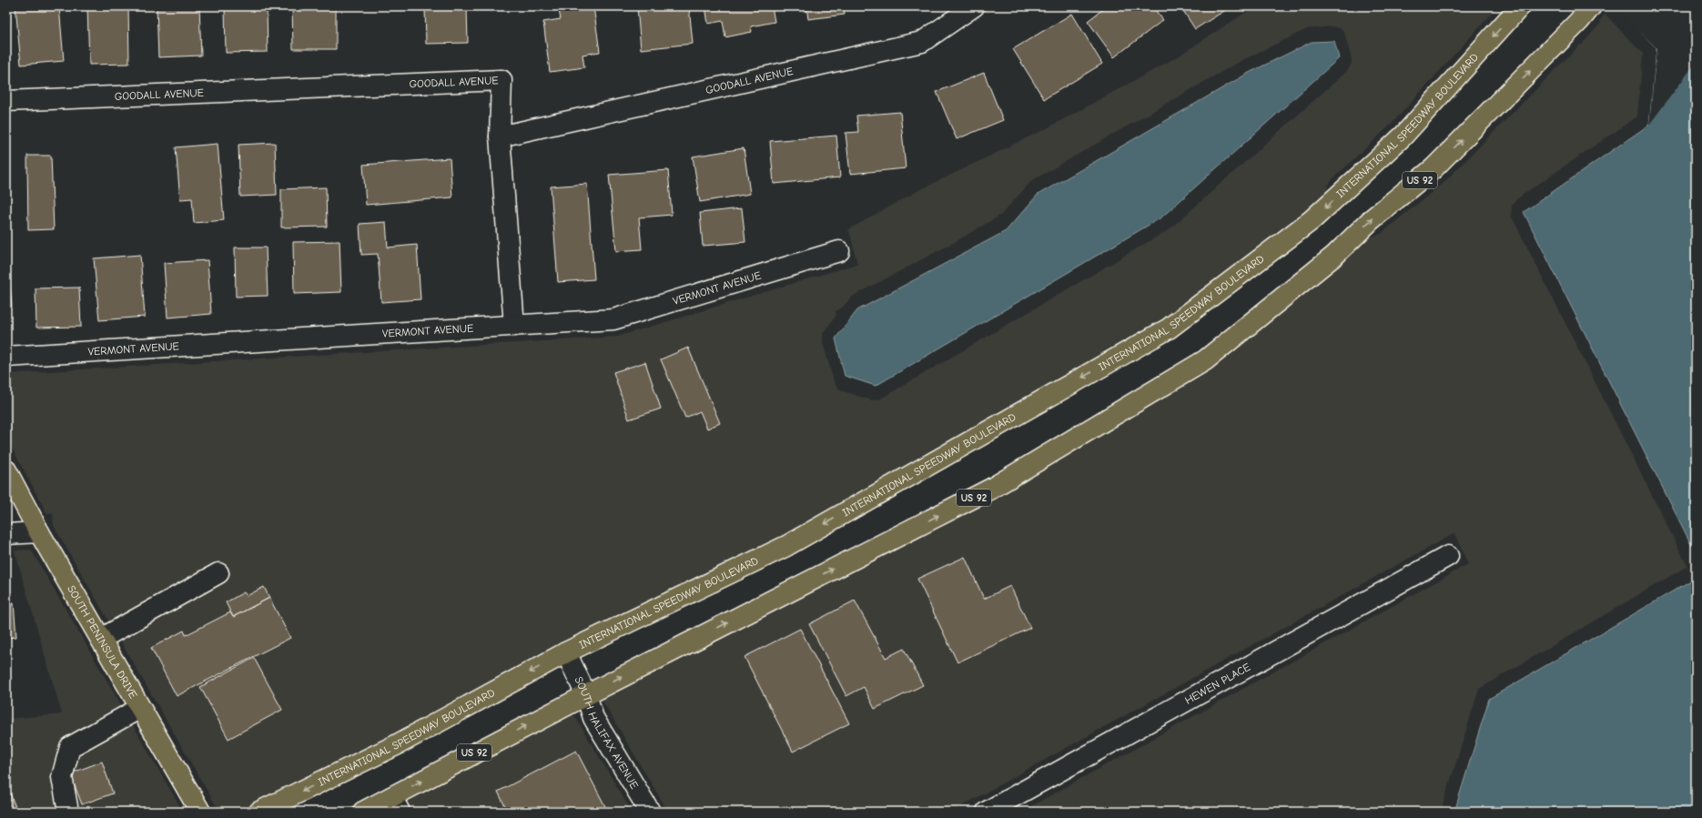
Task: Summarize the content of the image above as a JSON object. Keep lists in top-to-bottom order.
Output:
{
  "streets": {
    "main road": ["INTERNATIONAL SPEEDWAY BOULEVARD", "US 92", "SOUTH PENINSULA DRIVE"],
    "street": [
      "GOODALL AVENUE",
      "VERMONT AVENUE",
      "HEWEN PLACE",
      "SOUTH HALIFAX AVENUE"
    ]
  },
  "crossings": [
    ["INTERNATIONAL SPEEDWAY BOULEVARD", "SOUTH HALIFAX AVENUE"],
    ["US 92", "SOUTH HALIFAX AVENUE"]
  ]
}
